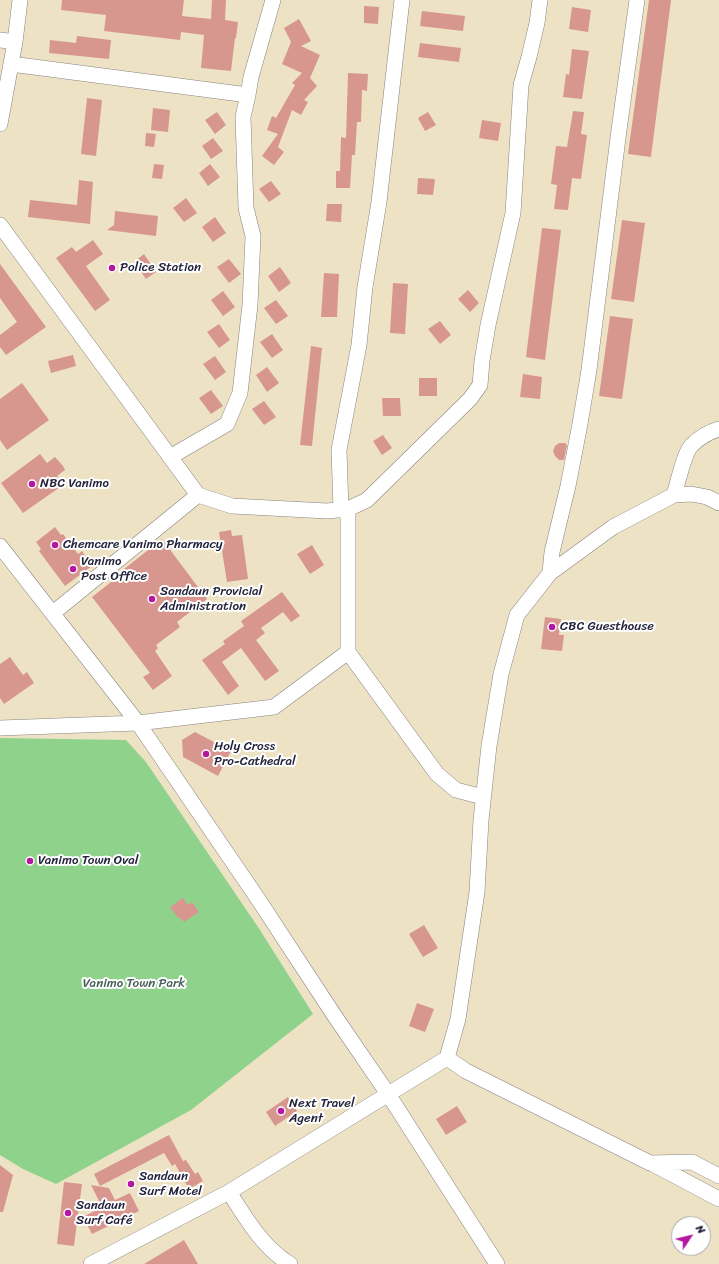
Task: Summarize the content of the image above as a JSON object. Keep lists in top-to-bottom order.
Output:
{
  "parks": ["Vanimo Town Park"],
  "places": [
    "Police Station",
    "NBC Vanimo",
    "Chemcare Vanimo Pharmacy",
    "Vanimo Post Office",
    "Sandaun Provicial Administration",
    "CBC Guesthouse",
    "Holy Cross Pro-Cathedral",
    "Vanimo Town Oval",
    "Next Travel Agent",
    "Sandaun Surf Motel",
    "Sandaun Surf Café"
  ],
  "north": "top right"
}
